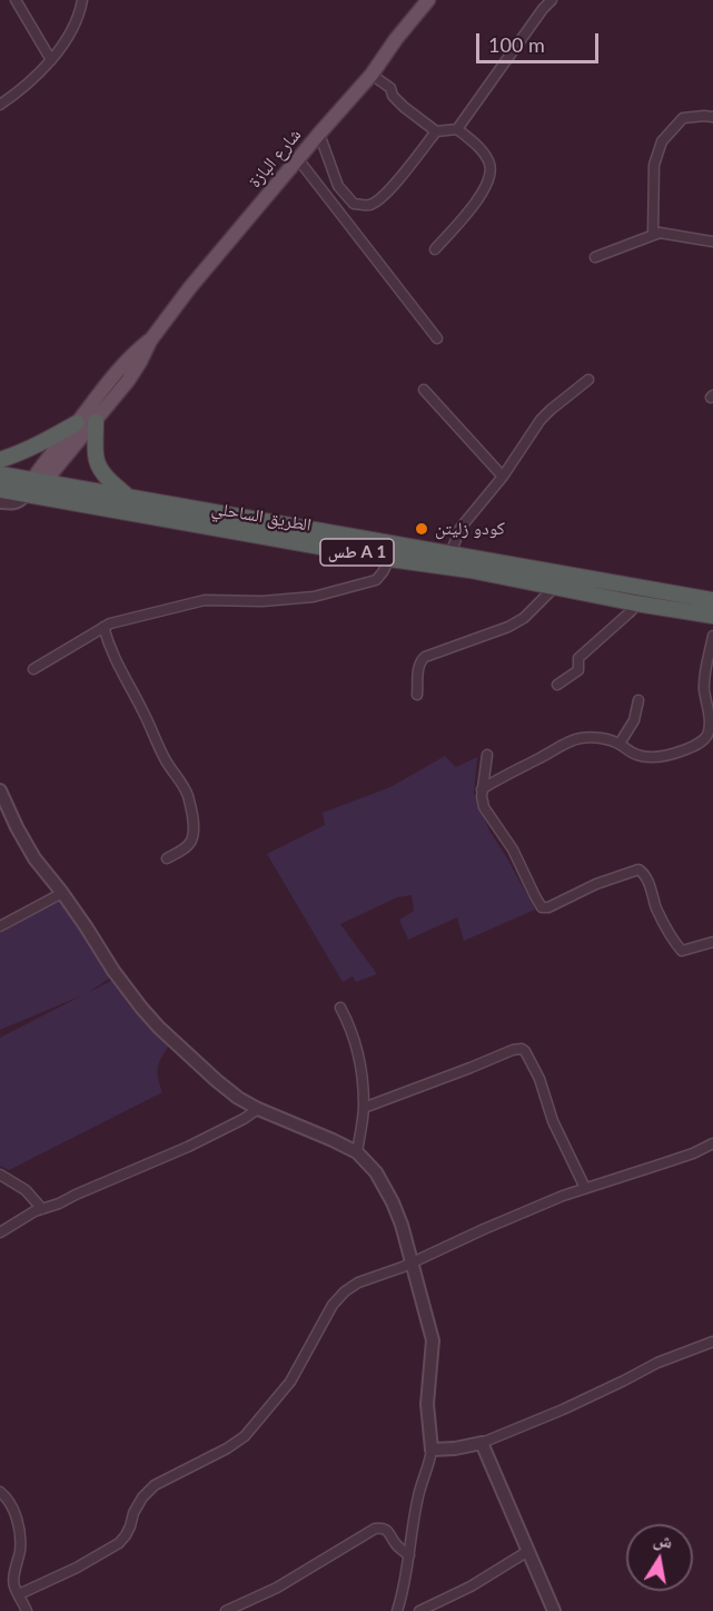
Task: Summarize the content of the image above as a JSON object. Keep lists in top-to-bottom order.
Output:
{
  "streets": {
    "highway": ["الطريق الساحلي", "طس A 1"],
    "main road": ["شارع البازة"]
  },
  "crossings": [
    ["شارع البازة", "الطريق الساحلي"]
  ],
  "places": ["كودو زليتن"],
  "scale_bar": "100 m",
  "north": "top"
}
